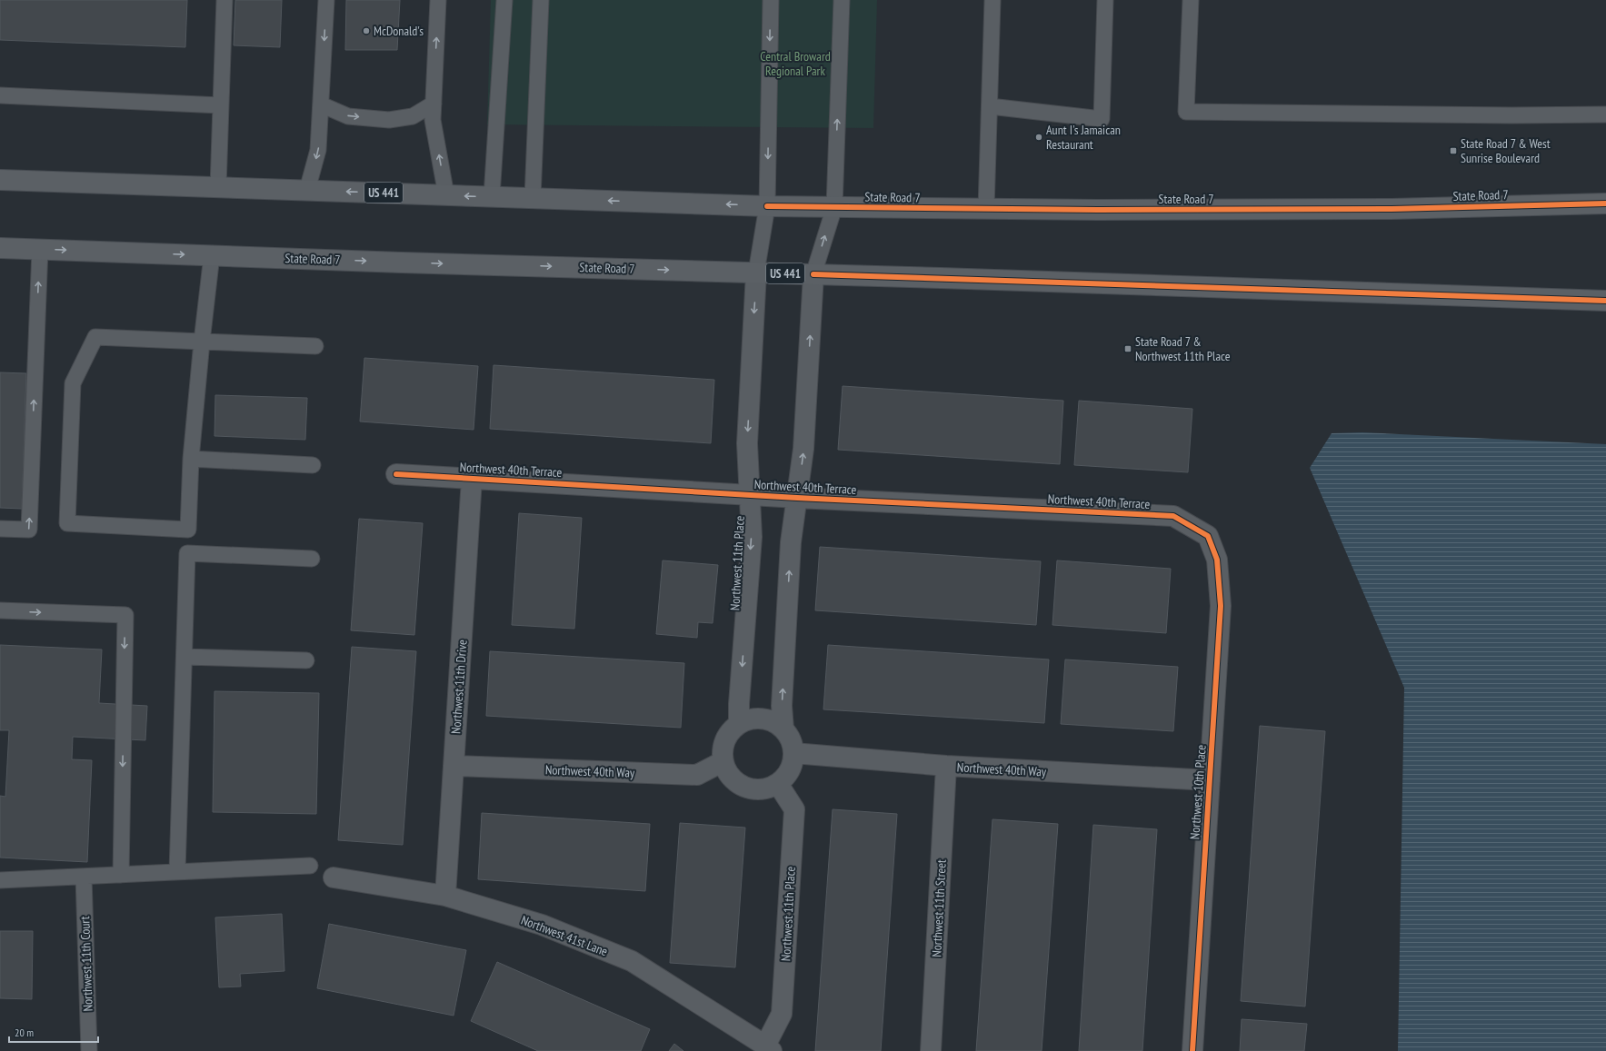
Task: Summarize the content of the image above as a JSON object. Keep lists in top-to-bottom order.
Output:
{
  "streets": {
    "main road": ["US 441", "State Road 7"],
    "street": [
      "Northwest 40th Terrace",
      "Northwest 11th Place",
      "Northwest 11th Drive",
      "Northwest 40th Way",
      "Northwest 10th Place",
      "Northwest 11th Street",
      "Northwest 41st Lane"
    ],
    "lane": ["Northwest 11th Court"]
  },
  "crossings": [
    ["State Road 7", "Northwest 11th Place"],
    ["Northwest 40th Terrace", "Northwest 11th Place"],
    ["Northwest 40th Terrace", "Northwest 11th Drive"],
    ["Northwest 40th Terrace", "Northwest 10th Place"],
    ["Northwest 11th Place", "Northwest 40th Way"],
    ["Northwest 11th Place", "Northwest 41st Lane"],
    ["Northwest 11th Drive", "Northwest 40th Way"],
    ["Northwest 11th Drive", "Northwest 41st Lane"],
    ["Northwest 40th Way", "Northwest 10th Place"],
    ["Northwest 40th Way", "Northwest 11th Street"]
  ],
  "parks": ["Central Broward Regional Park"],
  "places": {
    "other": ["McDonald's", "Aunt I's Jamaican Restaurant"],
    "transit": ["State Road 7 & West Sunrise Boulevard", "State Road 7 & Northwest 11th Place"]
  },
  "scale_bar": "20 m"
}
